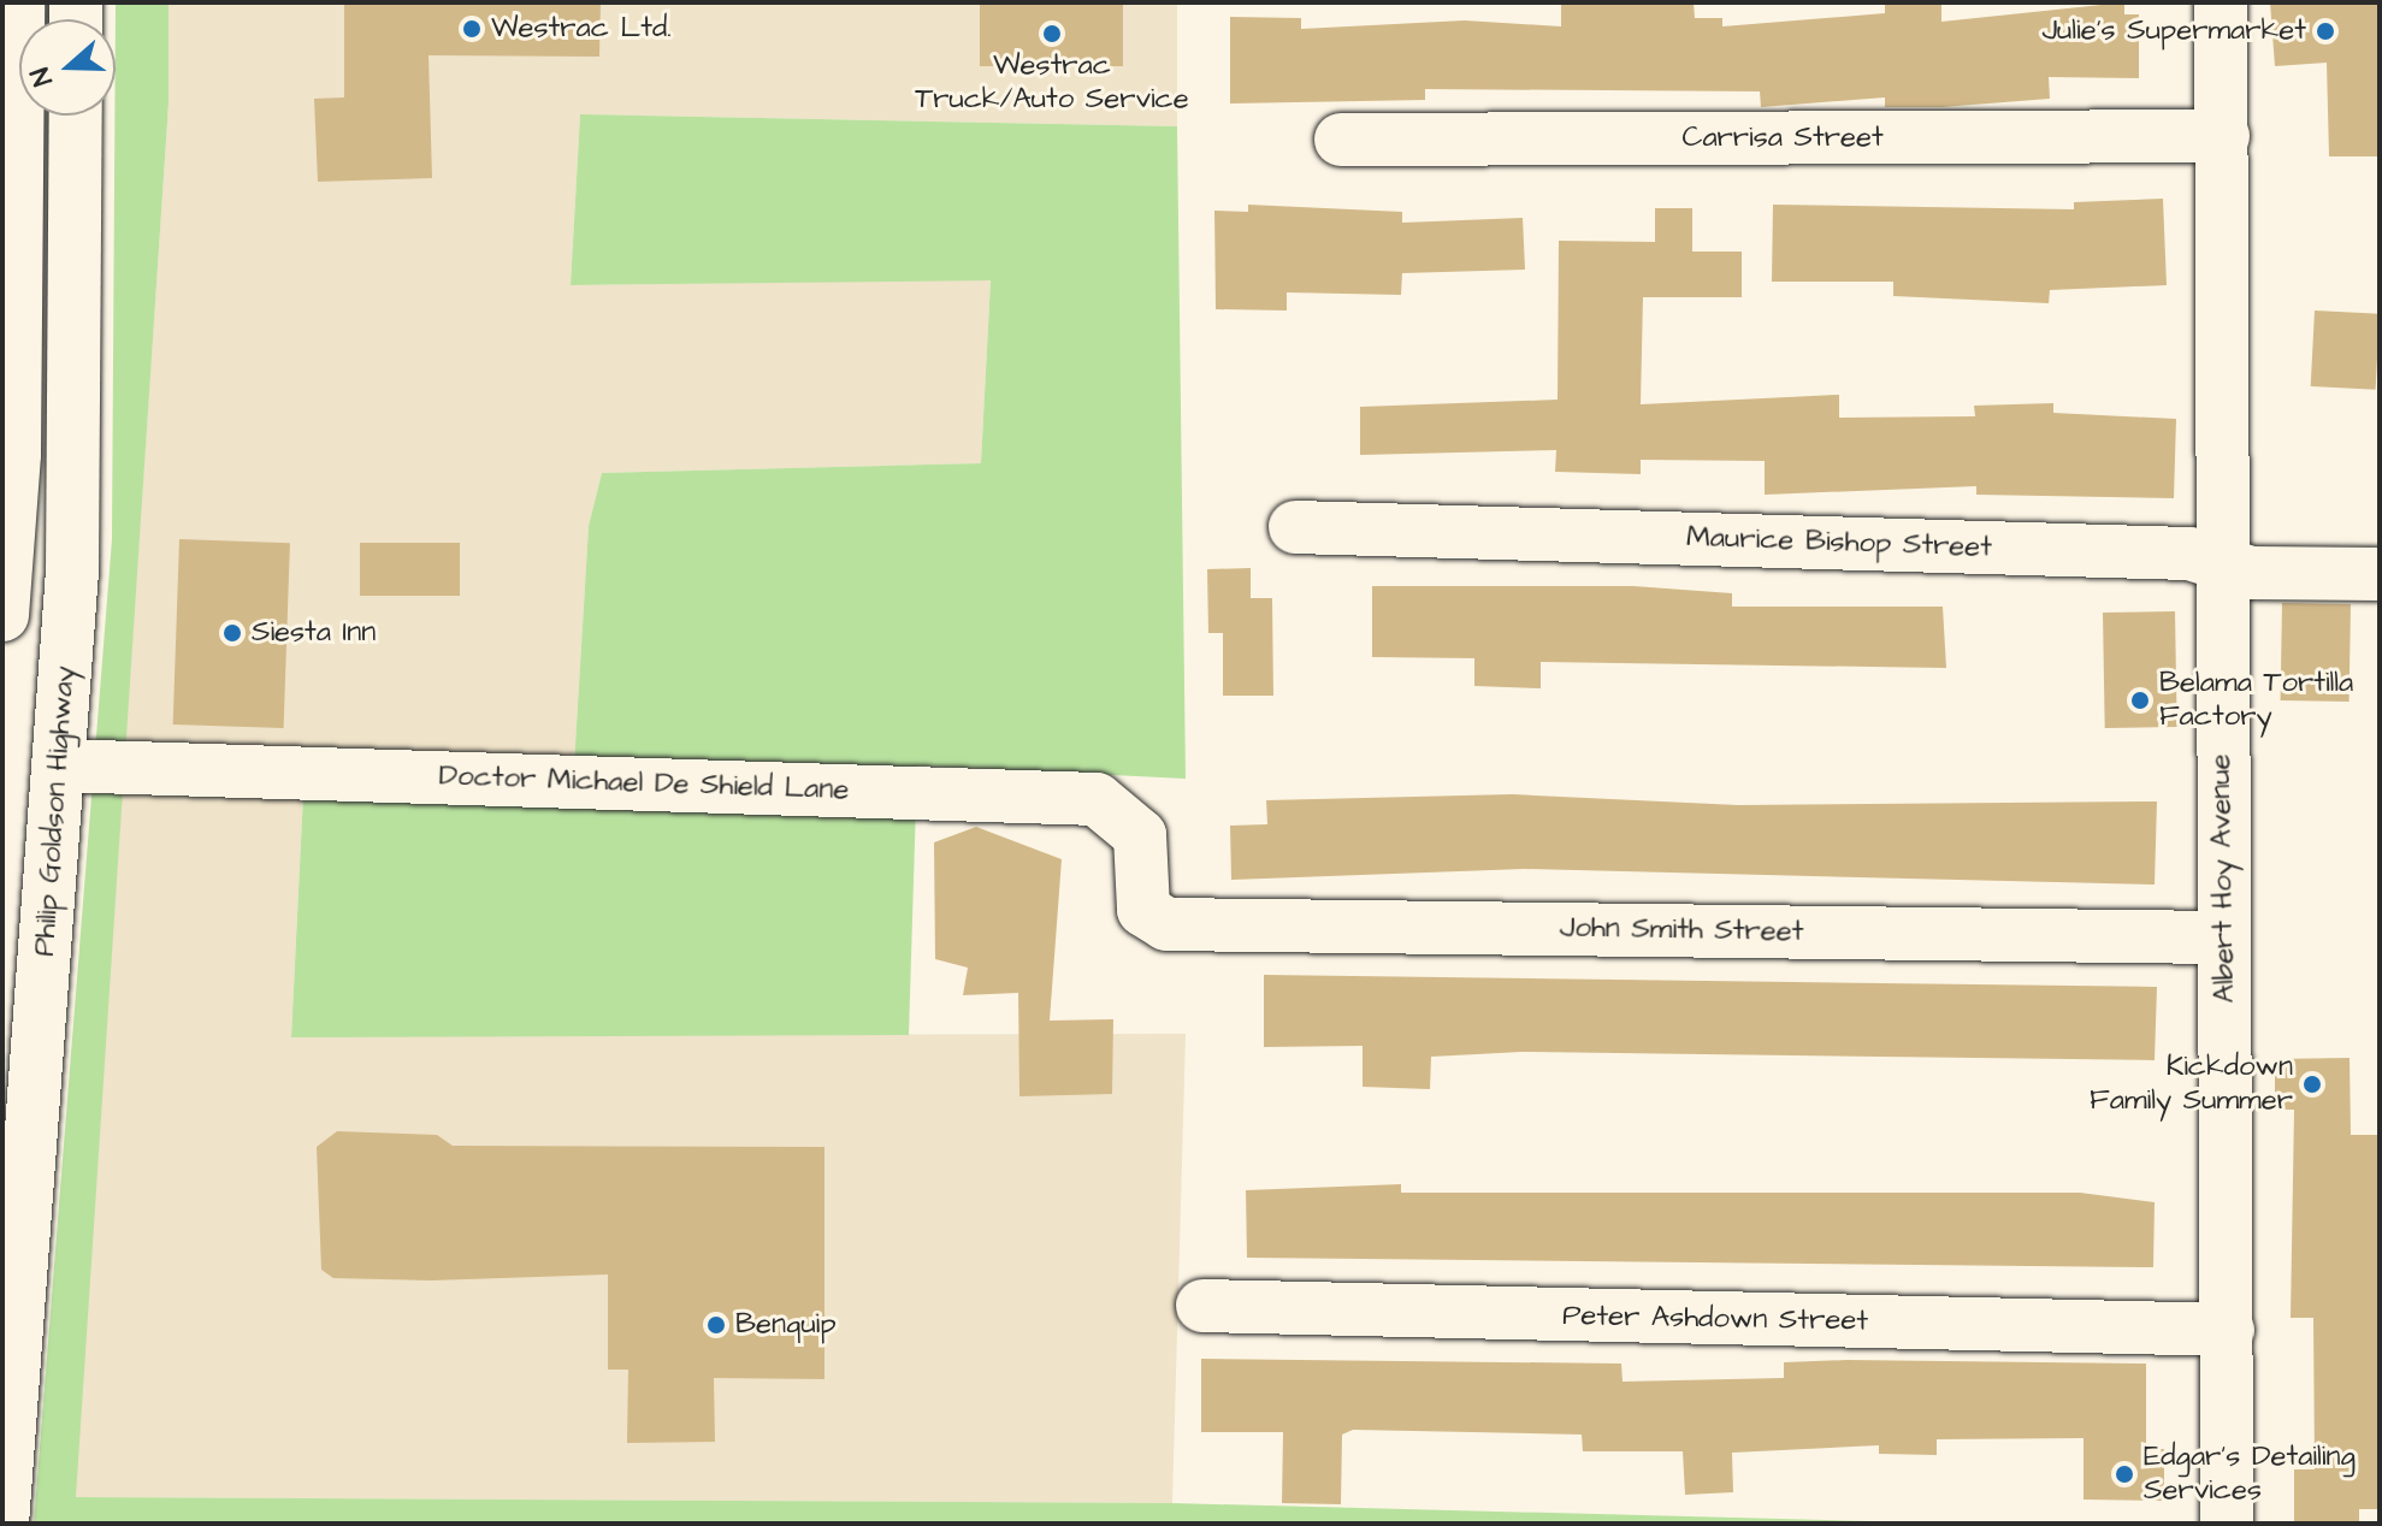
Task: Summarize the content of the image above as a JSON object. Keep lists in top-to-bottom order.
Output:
{
  "streets": {
    "main road": [
      "Carrisa Street",
      "Maurice Bishop Street",
      "Doctor Michael De Shield Lane",
      "Philip Goldson Highway",
      "Albert Hoy Avenue",
      "John Smith Street",
      "Peter Ashdown Street"
    ]
  },
  "crossings": [
    ["Carrisa Street", "Albert Hoy Avenue"],
    ["Maurice Bishop Street", "Albert Hoy Avenue"],
    ["Doctor Michael De Shield Lane", "Philip Goldson Highway"],
    ["Doctor Michael De Shield Lane", "John Smith Street"],
    ["Albert Hoy Avenue", "John Smith Street"],
    ["Albert Hoy Avenue", "Peter Ashdown Street"]
  ],
  "places": [
    "Westrac Ltd.",
    "Julie's Supermarket",
    "Westrac Truck/Auto Service",
    "Siesta Inn",
    "Belama Tortilla Factory",
    "Kickdown Family Summer",
    "Benquip",
    "Edgar's Detailing Services"
  ],
  "north": "left"
}
